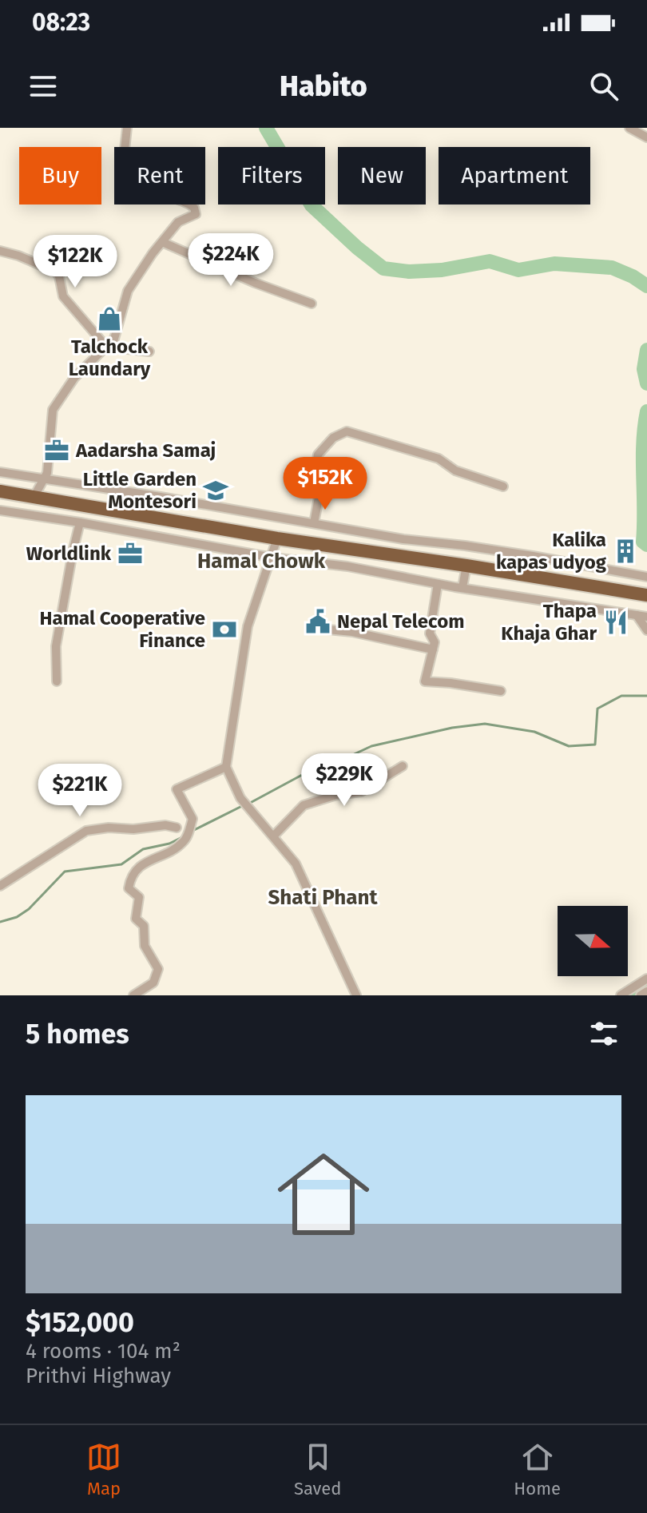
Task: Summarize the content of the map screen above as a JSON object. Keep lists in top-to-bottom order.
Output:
{
  "districts": ["Hamal Chowk", "Shati Phant"],
  "places": {
    "shop": ["Talchock Laundary"],
    "office": ["Aadarsha Samaj", "Worldlink"],
    "school or university": ["Little Garden Montesori"],
    "building": ["Kalika kapas udyog"],
    "public building": ["Nepal Telecom"],
    "restaurant": ["Thapa Khaja Ghar"],
    "bank": ["Hamal Cooperative Finance"]
  },
  "north": "right",
  "page": {
    "status": "08:23",
    "header": "Habito",
    "chip": [
      "Buy",
      "Rent",
      "Filters",
      "New",
      "Apartment"
    ],
    "price": [
      "$224K",
      "$122K",
      "$152K",
      "$229K",
      "$221K"
    ],
    "heading": "5 homes",
    "list": [
      {
        "name": "$152,000",
        "note": "4 rooms · 104 m² · Prithvi Highway"
      }
    ],
    "tabs": ["Map", "Saved", "Home"]
  }
}
